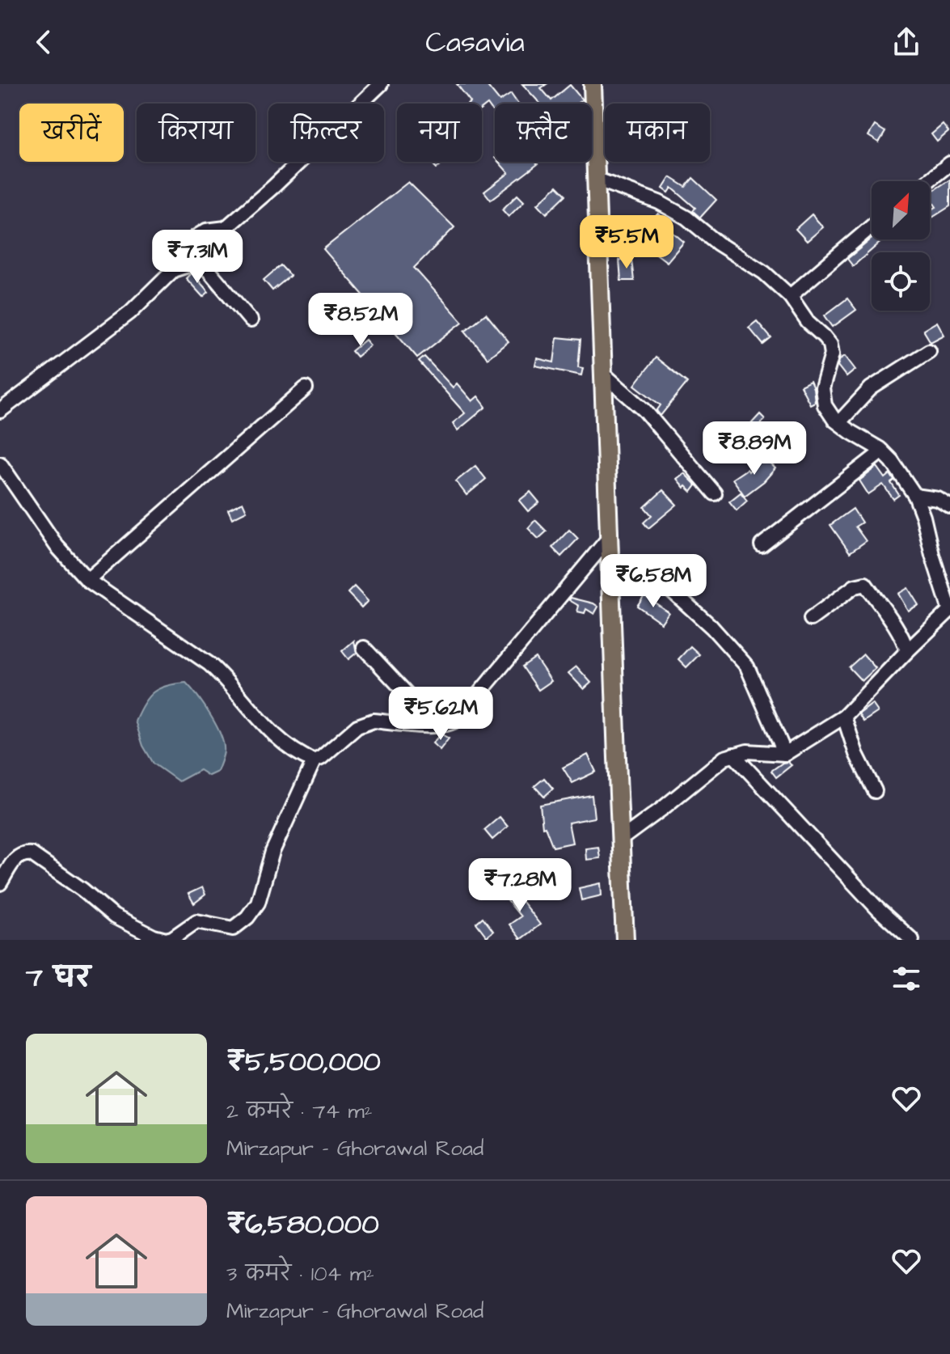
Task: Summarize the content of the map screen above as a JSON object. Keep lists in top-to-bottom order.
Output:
{
  "north": "top right",
  "page": {
    "header": "Casavia",
    "chip": [
      "खरीदें",
      "किराया",
      "फ़िल्टर",
      "नया",
      "फ़्लैट",
      "मकान"
    ],
    "price": [
      "₹5.5M",
      "₹7.31M",
      "₹8.52M",
      "₹8.89M",
      "₹6.58M",
      "₹5.62M",
      "₹7.28M"
    ],
    "heading": "7 घर",
    "list": [
      {
        "name": "₹5,500,000",
        "note": "2 कमरे · 74 m² · Mirzapur - Ghorawal Road"
      },
      {
        "name": "₹6,580,000",
        "note": "3 कमरे · 104 m² · Mirzapur - Ghorawal Road"
      }
    ]
  }
}
